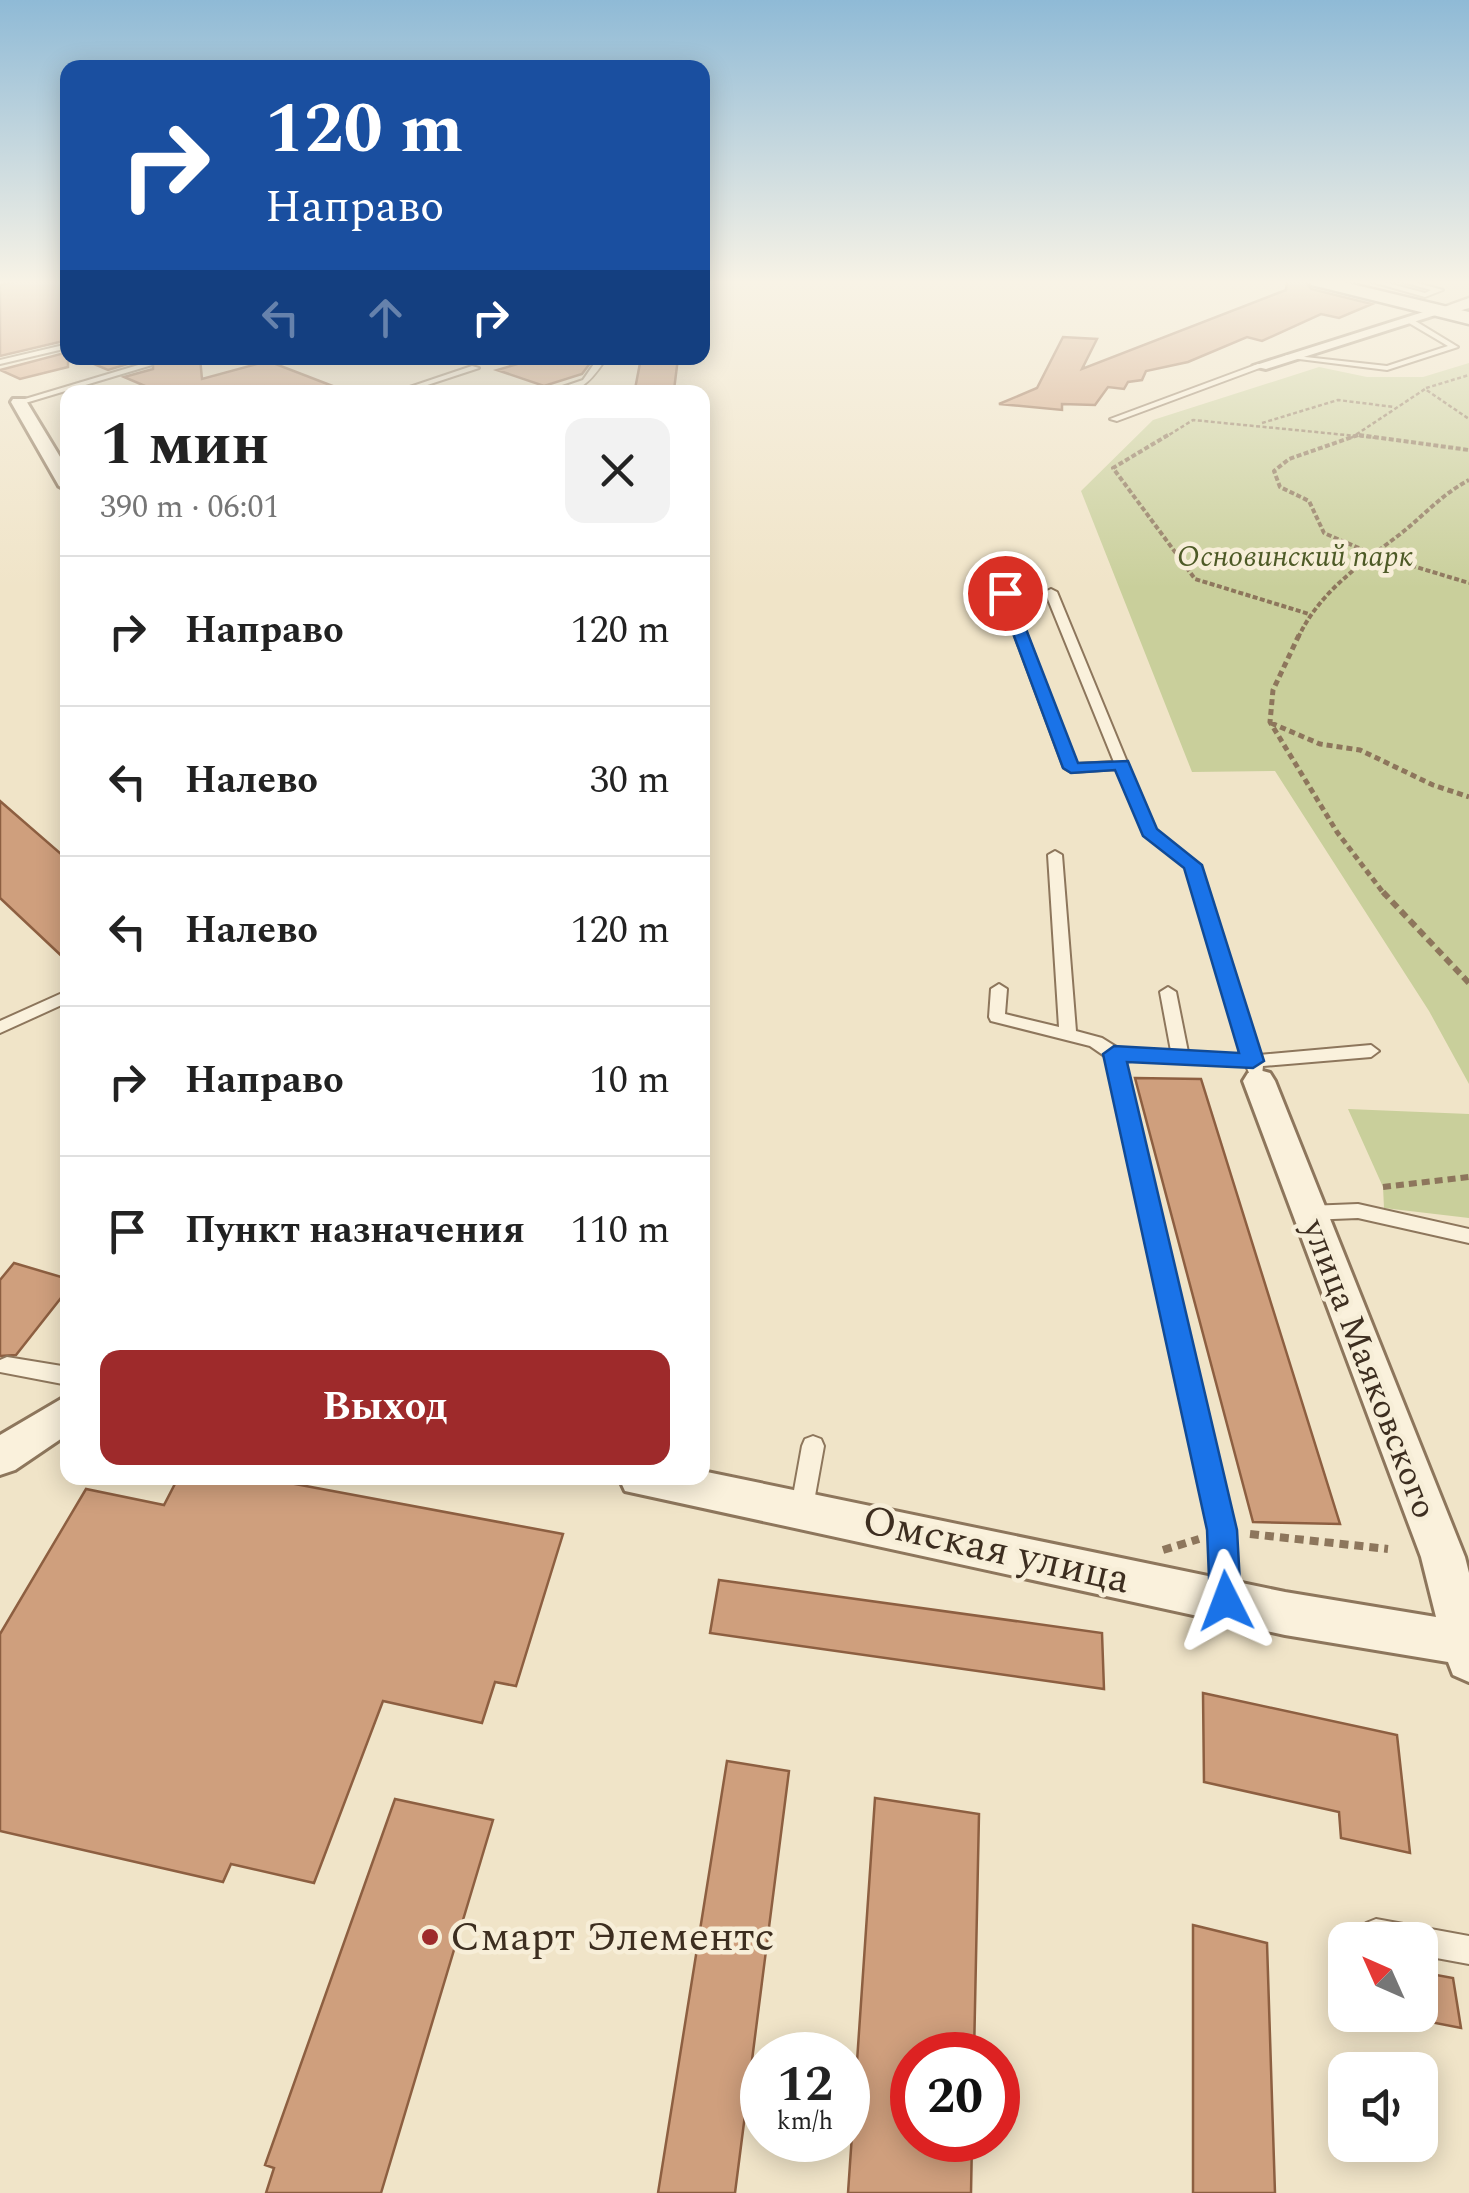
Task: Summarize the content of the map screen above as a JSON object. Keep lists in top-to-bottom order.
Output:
{
  "streets": {
    "street": ["улица Маяковского", "Омская улица"]
  },
  "crossings": [
    ["улица Маяковского", "Омская улица"]
  ],
  "parks": ["Основинский парк"],
  "places": ["Смарт Элементс"],
  "north": "top left",
  "page": {
    "turn": ["120 m", "Направо"],
    "heading": ["1 мин", "390 m · 06:01"],
    "list": [
      {
        "name": "Направо",
        "value": "120 m"
      },
      {
        "name": "Налево",
        "value": "30 m"
      },
      {
        "name": "Налево",
        "value": "120 m"
      },
      {
        "name": "Направо",
        "value": "10 m"
      },
      {
        "name": "Пункт назначения",
        "value": "110 m"
      }
    ],
    "buttons": "Выход",
    "speed": "12 km/h",
    "limit": "20"
  }
}
